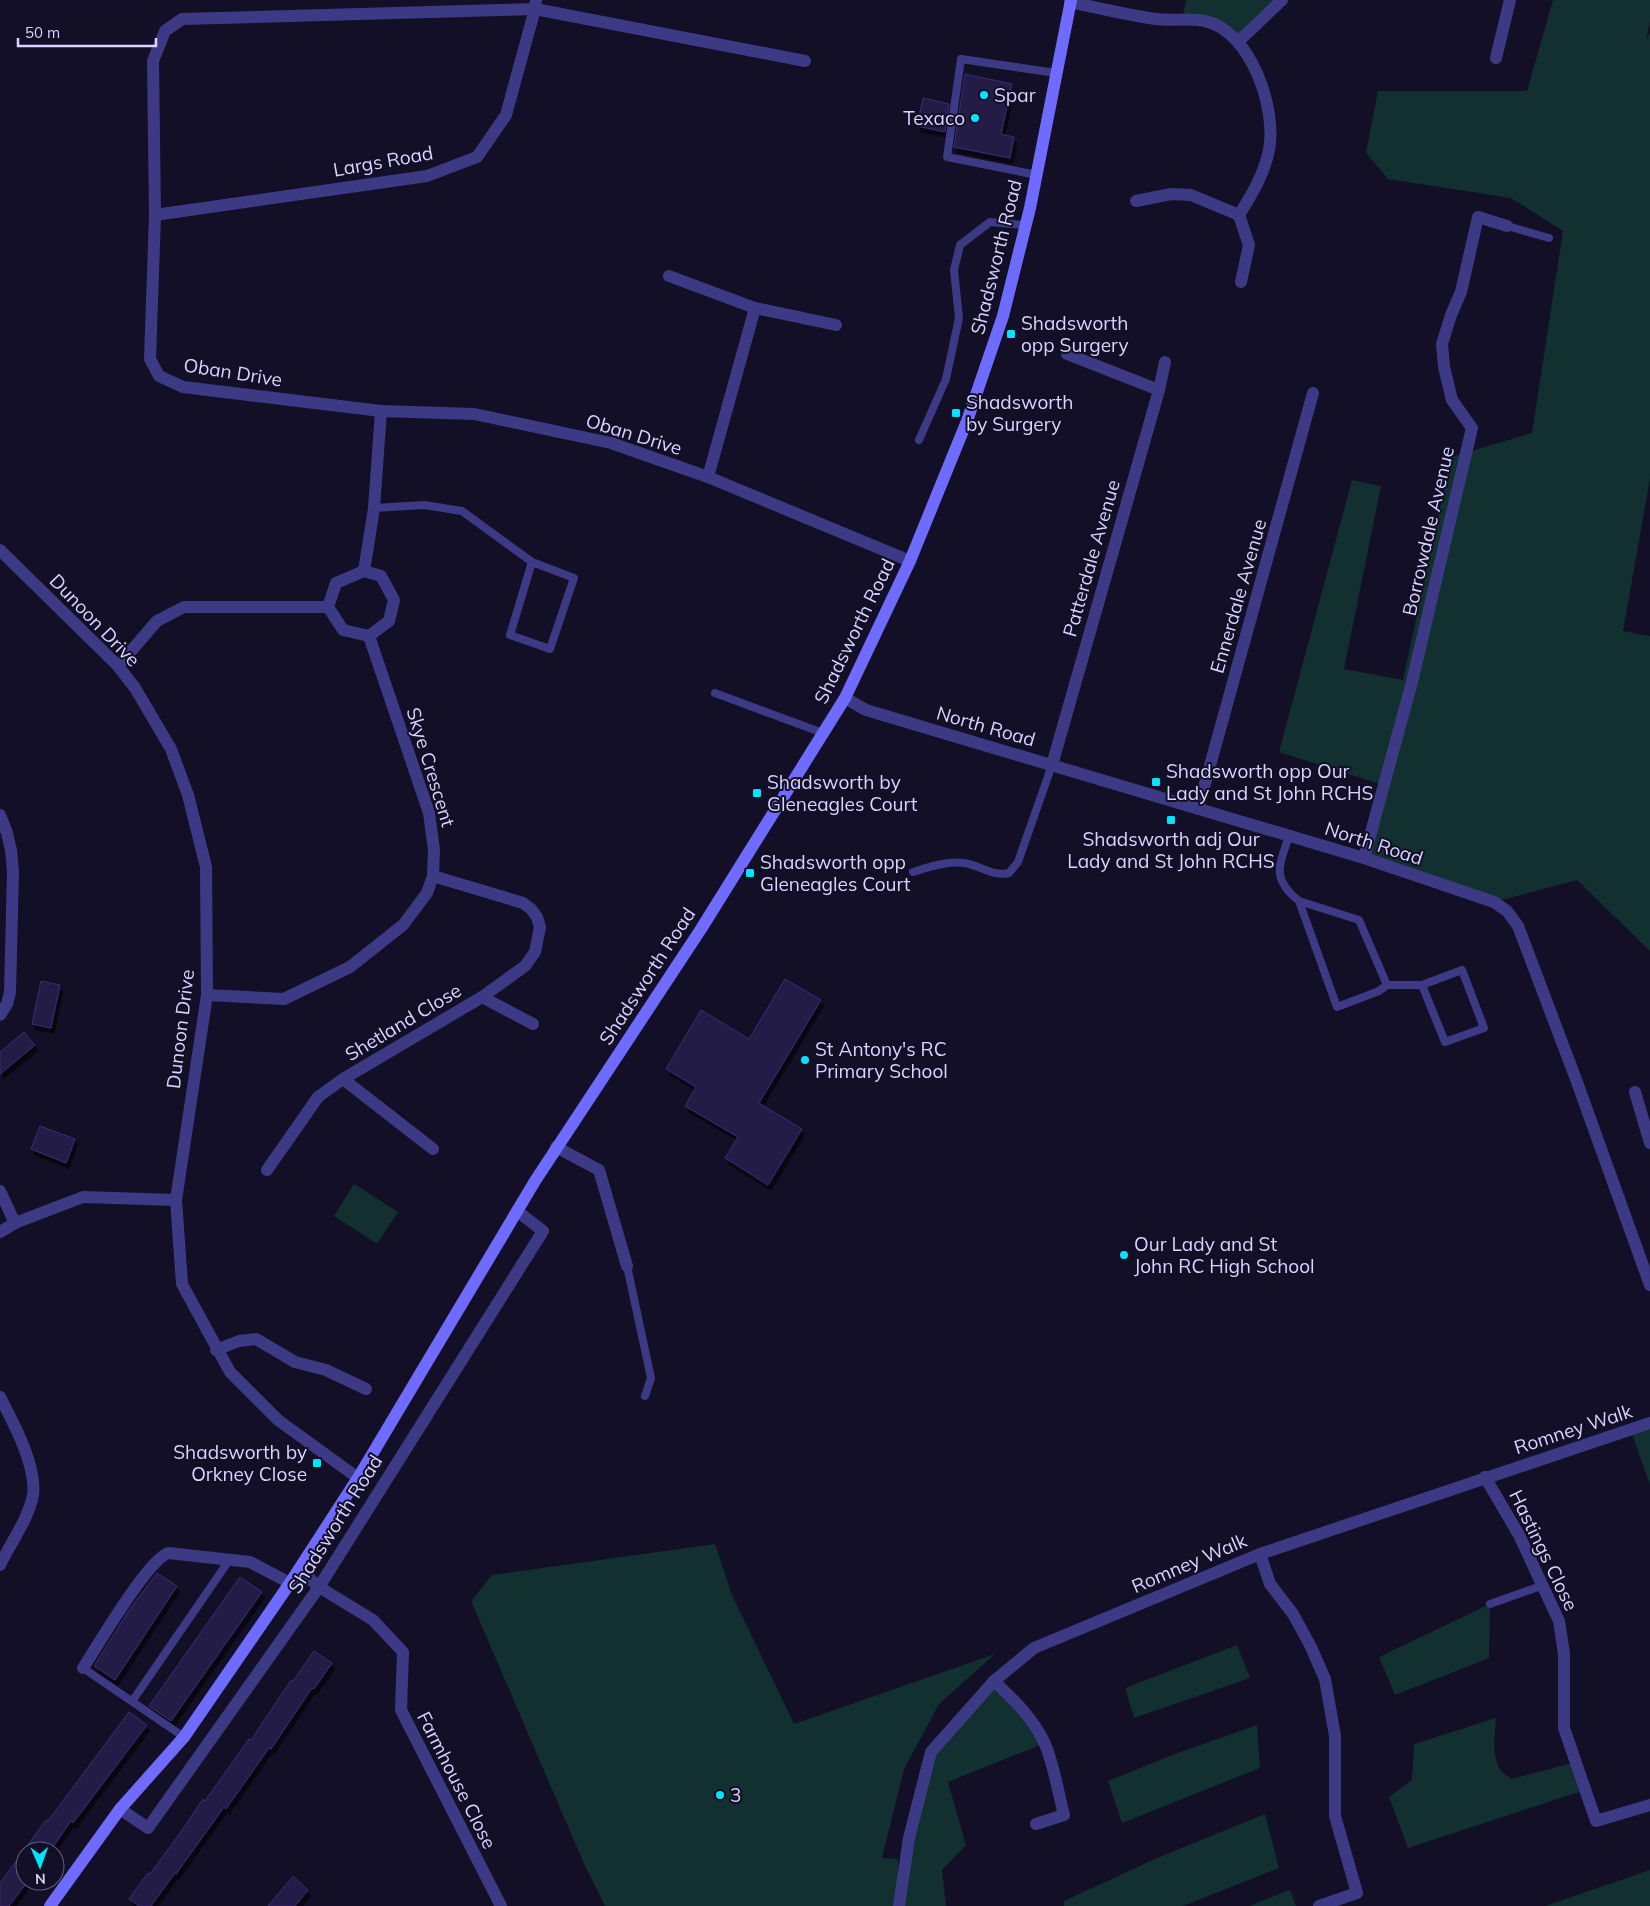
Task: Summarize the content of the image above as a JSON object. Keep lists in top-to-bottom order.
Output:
{
  "streets": {
    "main road": ["Shadsworth Road"],
    "street": [
      "Largs Road",
      "Oban Drive",
      "Borrowdale Avenue",
      "Patterdale Avenue",
      "Ennerdale Avenue",
      "Dunoon Drive",
      "North Road",
      "Skye Crescent",
      "Shetland Close",
      "Romney Walk",
      "Hastings Close",
      "Farmhouse Close"
    ]
  },
  "crossings": [
    ["Largs Road", "Oban Drive"],
    ["Shadsworth Road", "Oban Drive"],
    ["Shadsworth Road", "Dunoon Drive"],
    ["Shadsworth Road", "North Road"],
    ["Shadsworth Road", "Farmhouse Close"],
    ["Borrowdale Avenue", "North Road"],
    ["Patterdale Avenue", "North Road"],
    ["Ennerdale Avenue", "North Road"],
    ["Dunoon Drive", "Skye Crescent"],
    ["Skye Crescent", "Shetland Close"],
    ["Romney Walk", "Hastings Close"]
  ],
  "places": {
    "other": [
      "Spar",
      "Texaco",
      "St Antony's RC Primary School",
      "Our Lady and St John RC High School",
      "3"
    ],
    "transit": [
      "Shadsworth opp Surgery",
      "Shadsworth by Surgery",
      "Shadsworth opp Our Lady and St John RCHS",
      "Shadsworth by Gleneagles Court",
      "Shadsworth adj Our Lady and St John RCHS",
      "Shadsworth opp Gleneagles Court",
      "Shadsworth by Orkney Close"
    ]
  },
  "scale_bar": "50 m",
  "north": "bottom"
}
